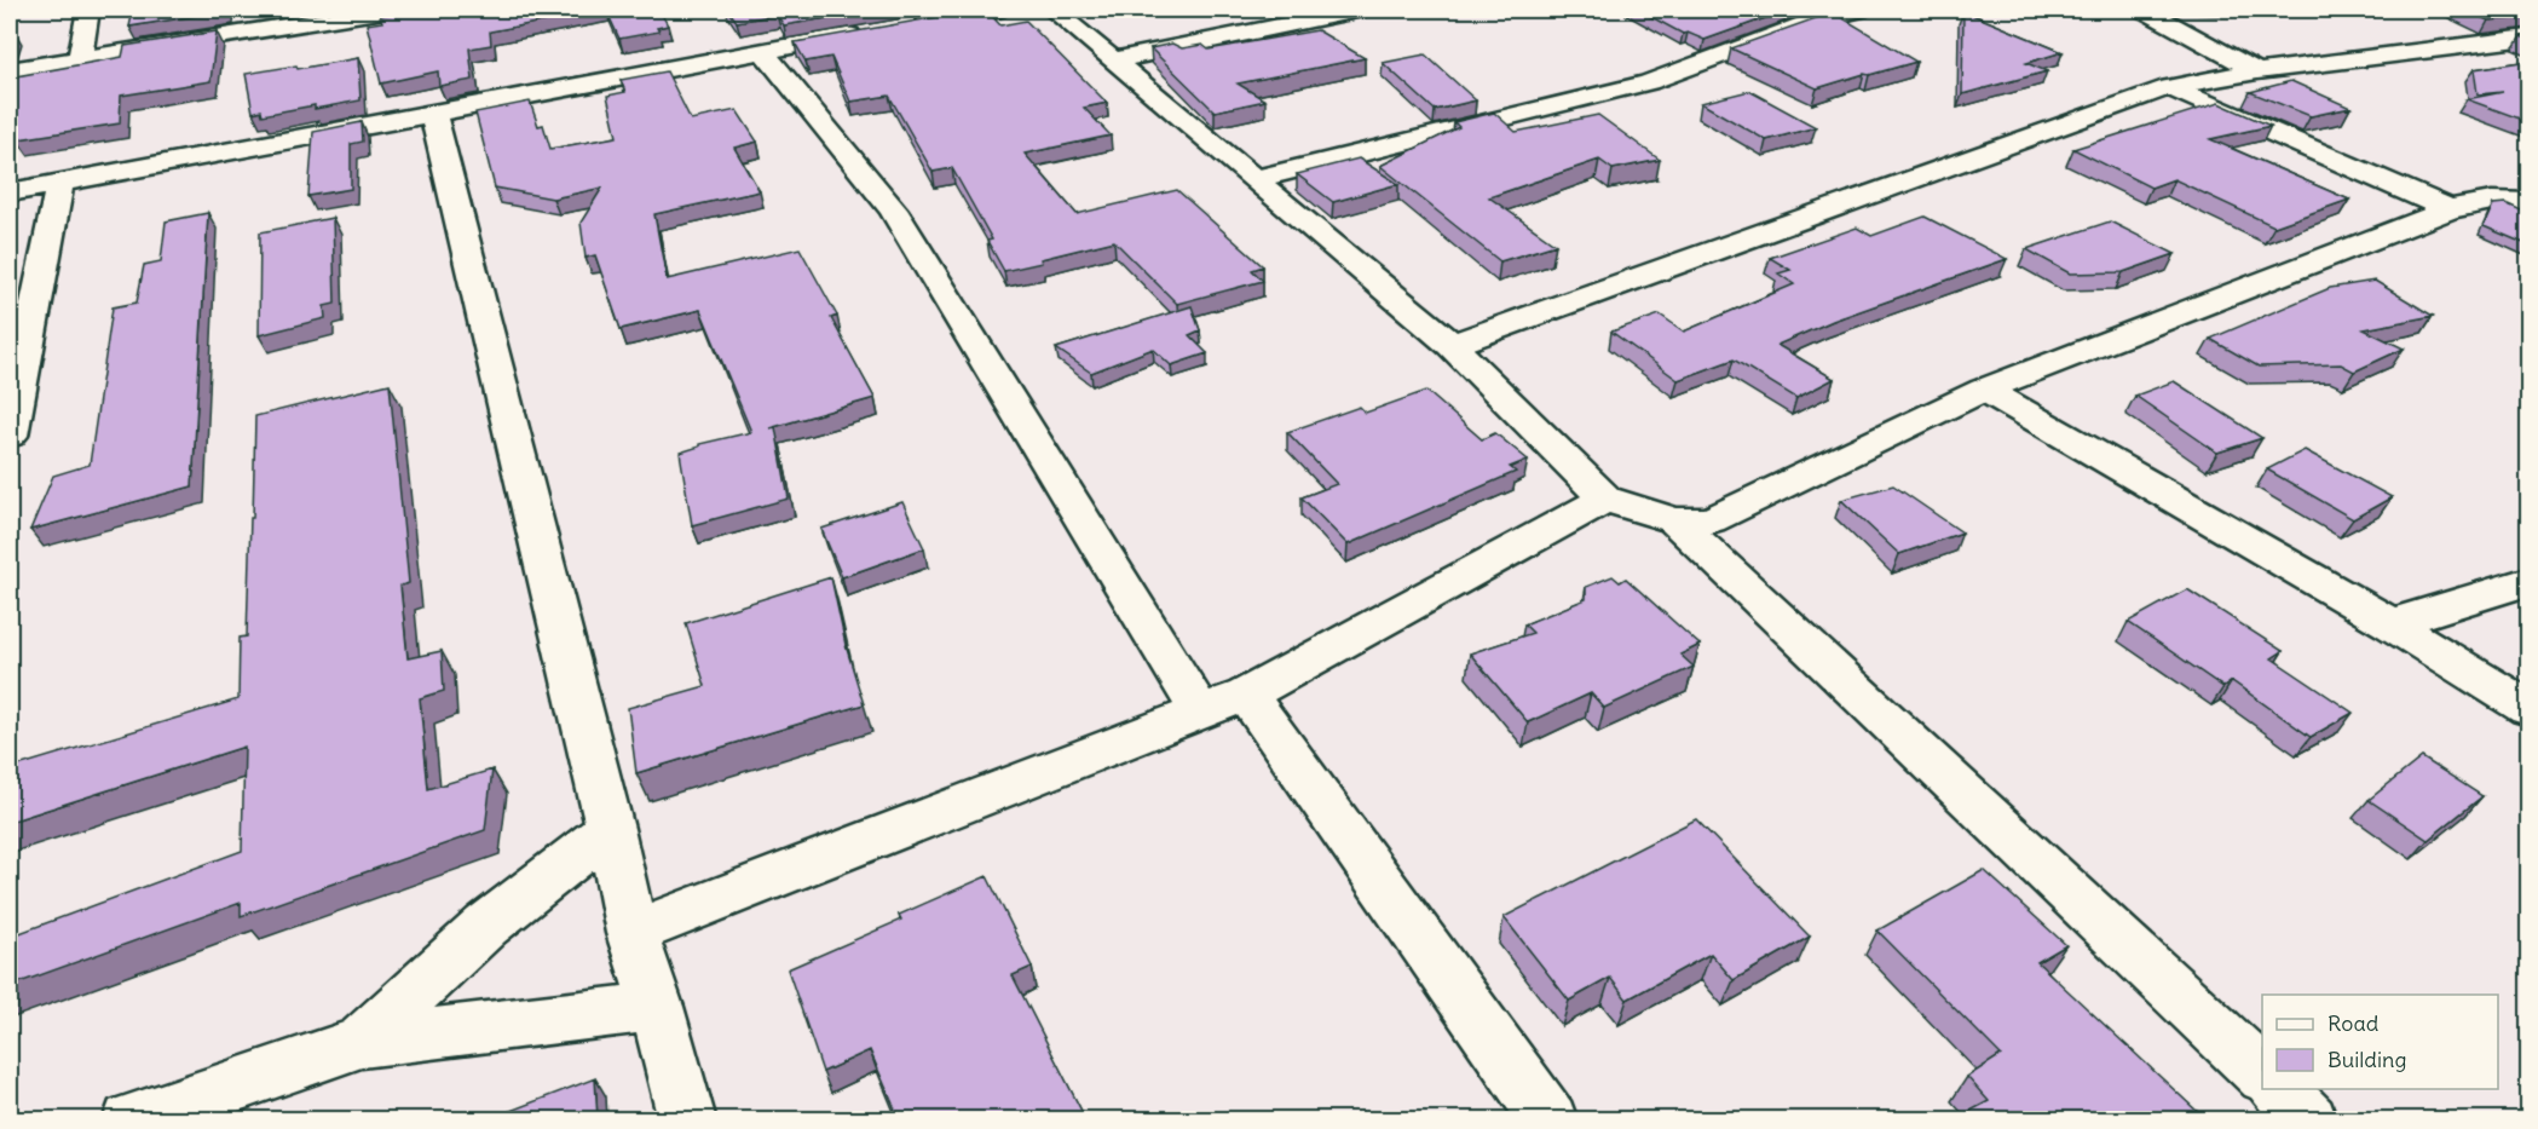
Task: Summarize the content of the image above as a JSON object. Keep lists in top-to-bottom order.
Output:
{
  "legend": ["Road", "Building"]
}
